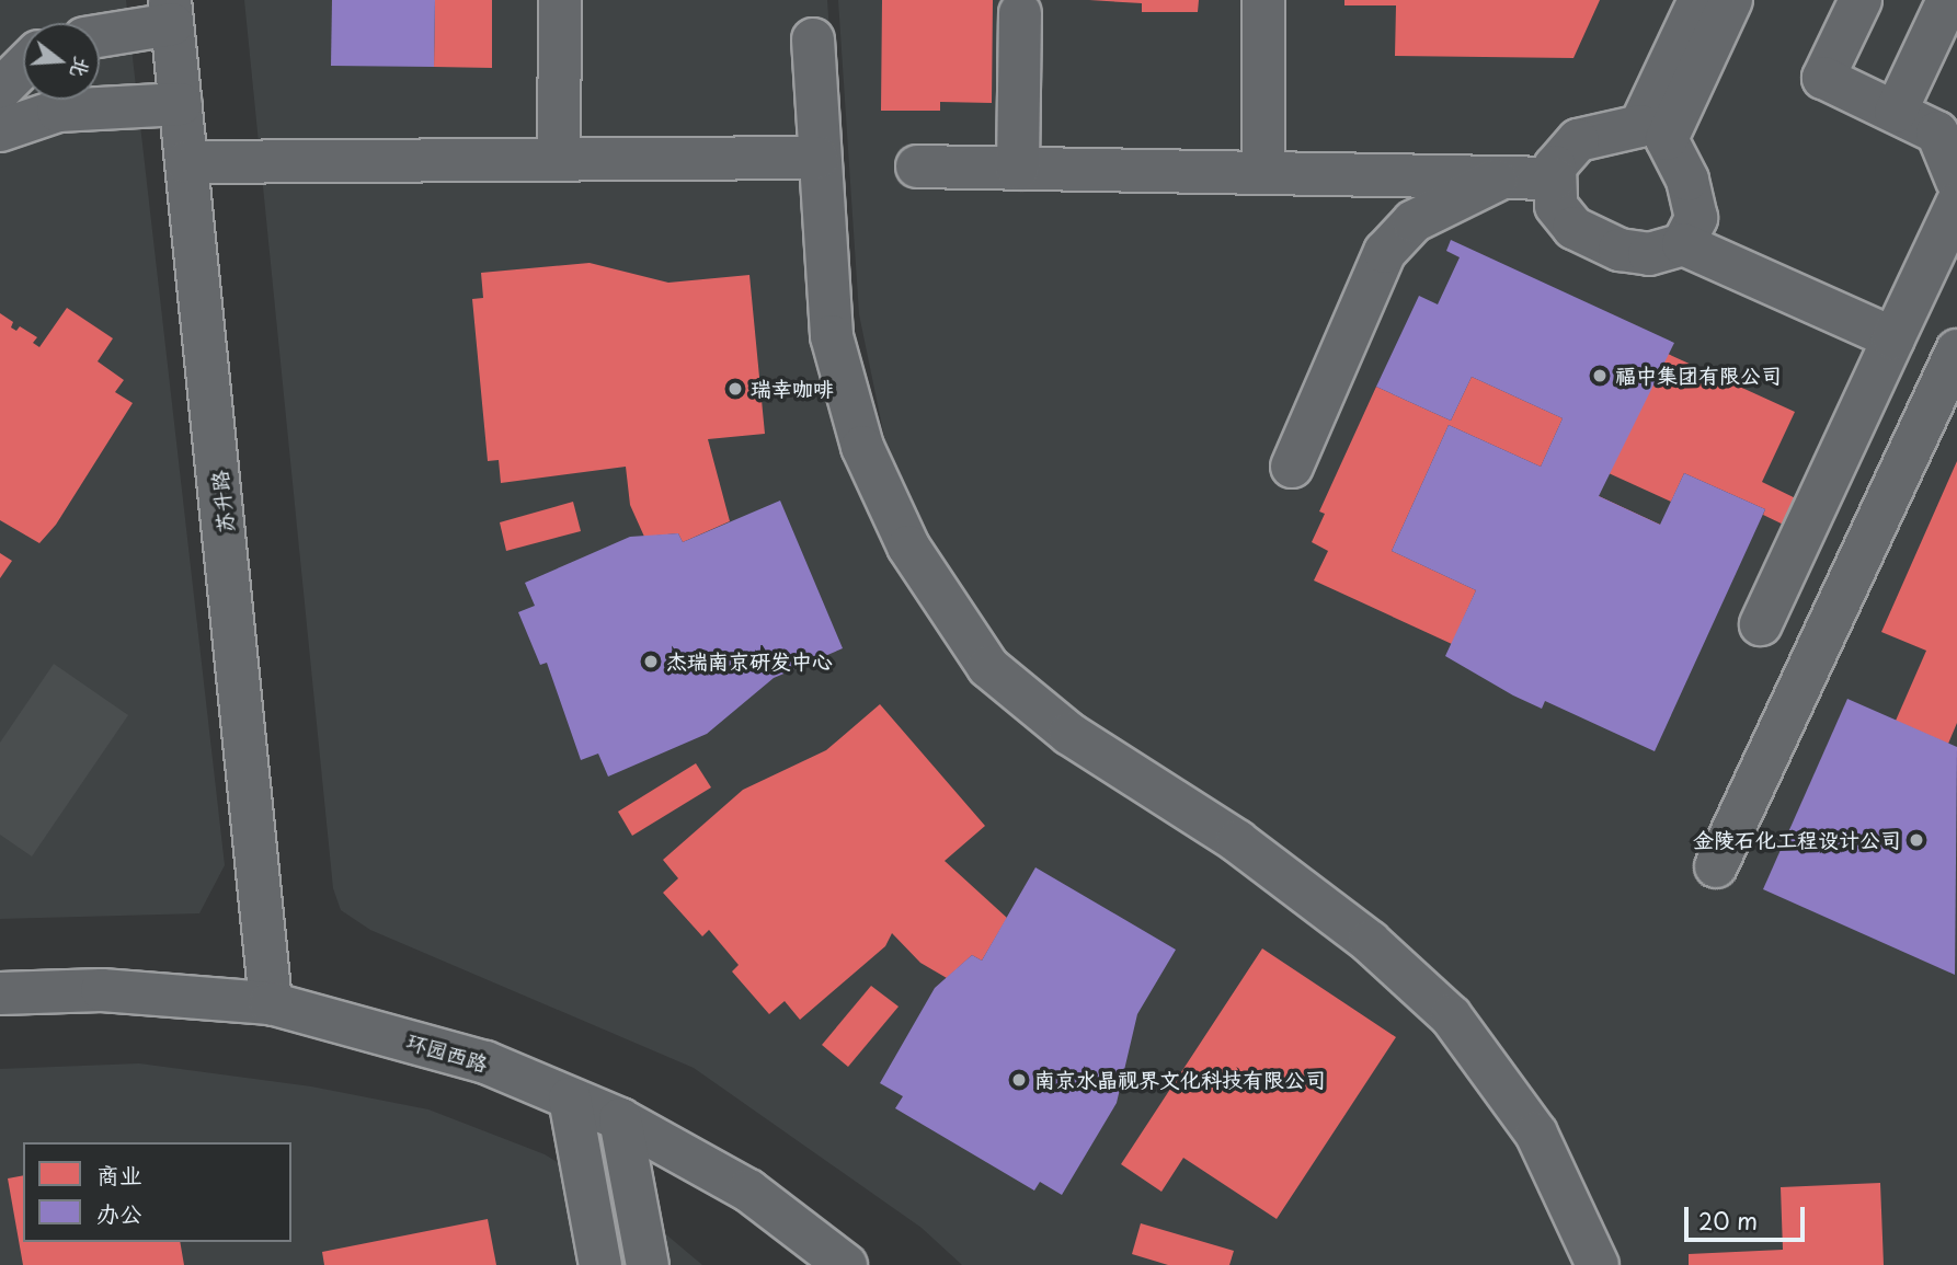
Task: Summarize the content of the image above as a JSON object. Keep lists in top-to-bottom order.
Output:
{
  "streets": {
    "street": ["苏升路", "环园西路"]
  },
  "crossings": [
    ["苏升路", "环园西路"]
  ],
  "places": [
    "福中集团有限公司",
    "瑞幸咖啡",
    "杰瑞南京研发中心",
    "金陵石化工程设计公司",
    "南京水晶视界文化科技有限公司"
  ],
  "legend": ["商业", "办公"],
  "scale_bar": "20 m",
  "north": "right"
}
